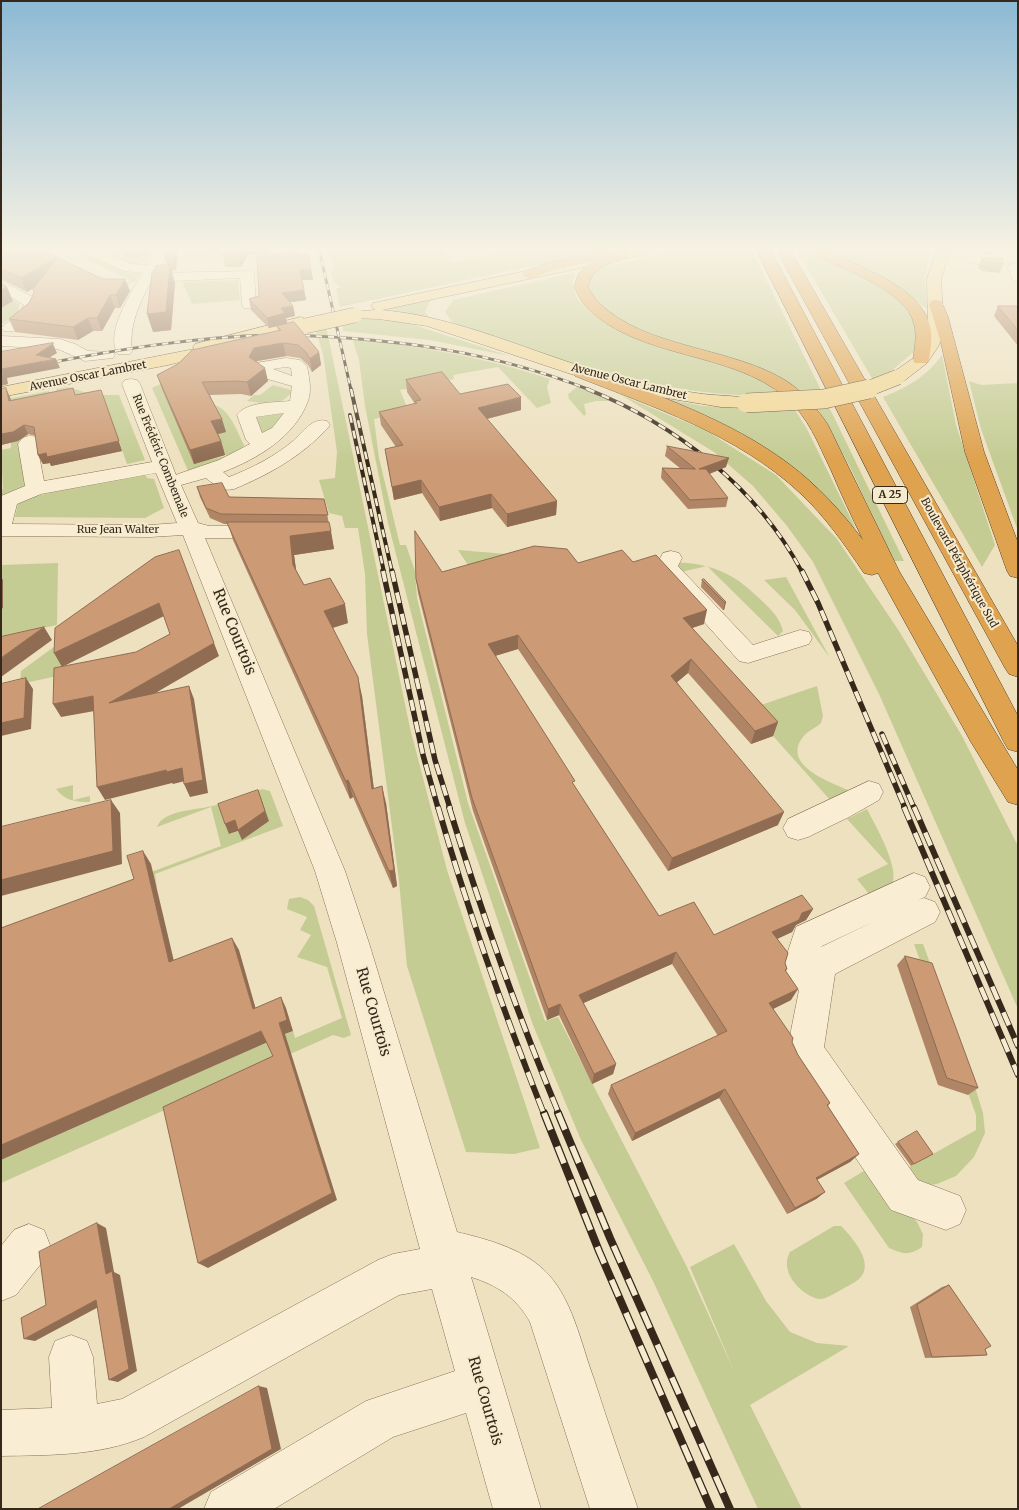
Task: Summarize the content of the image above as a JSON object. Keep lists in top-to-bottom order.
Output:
{
  "streets": {
    "highway": ["A 25", "Boulevard Périphérique Sud"],
    "main road": ["Avenue Oscar Lambret"],
    "street": ["Rue Frédéric Combemale", "Rue Jean Walter", "Rue Courtois"]
  },
  "crossings": [
    ["Rue Frédéric Combemale", "Rue Jean Walter"],
    ["Rue Frédéric Combemale", "Rue Courtois"],
    ["Rue Jean Walter", "Rue Courtois"]
  ]
}
